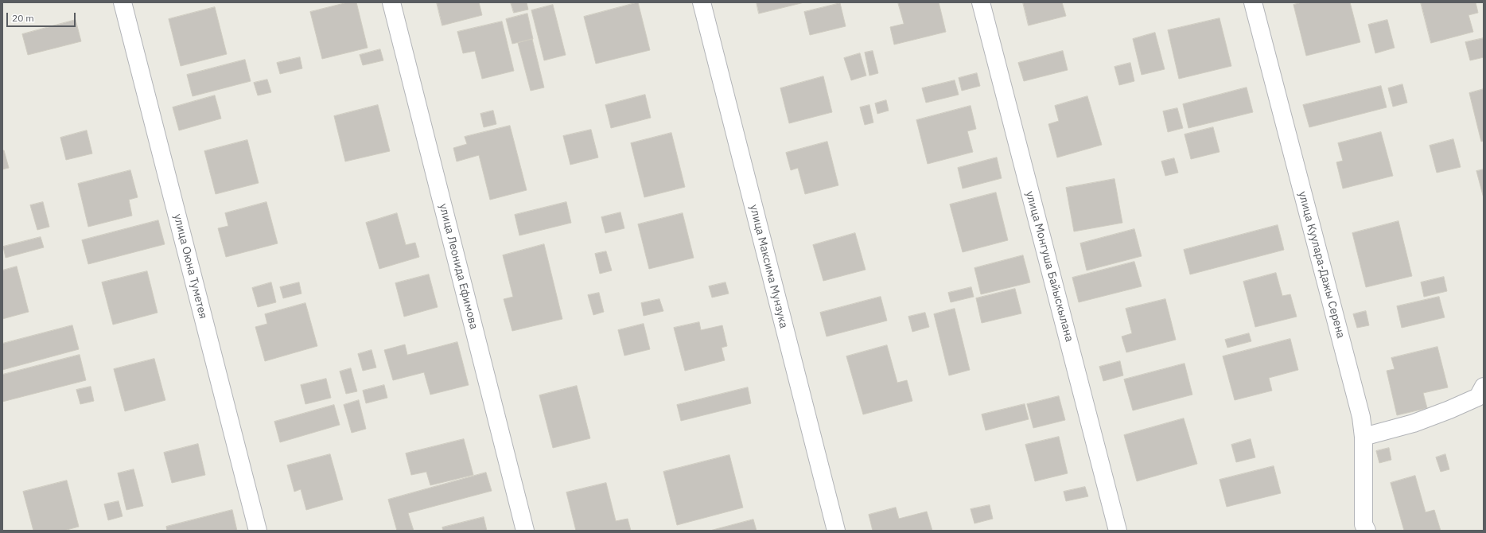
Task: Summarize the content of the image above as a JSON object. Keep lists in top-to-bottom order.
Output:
{
  "streets": {
    "street": [
      "улица Куулара-Дажы Серена",
      "улица Оюна Туметея",
      "улица Леонида Ефимова",
      "улица Максима Мунзука",
      "улица Монгуша Байыскылана"
    ]
  },
  "scale_bar": "20 m"
}
